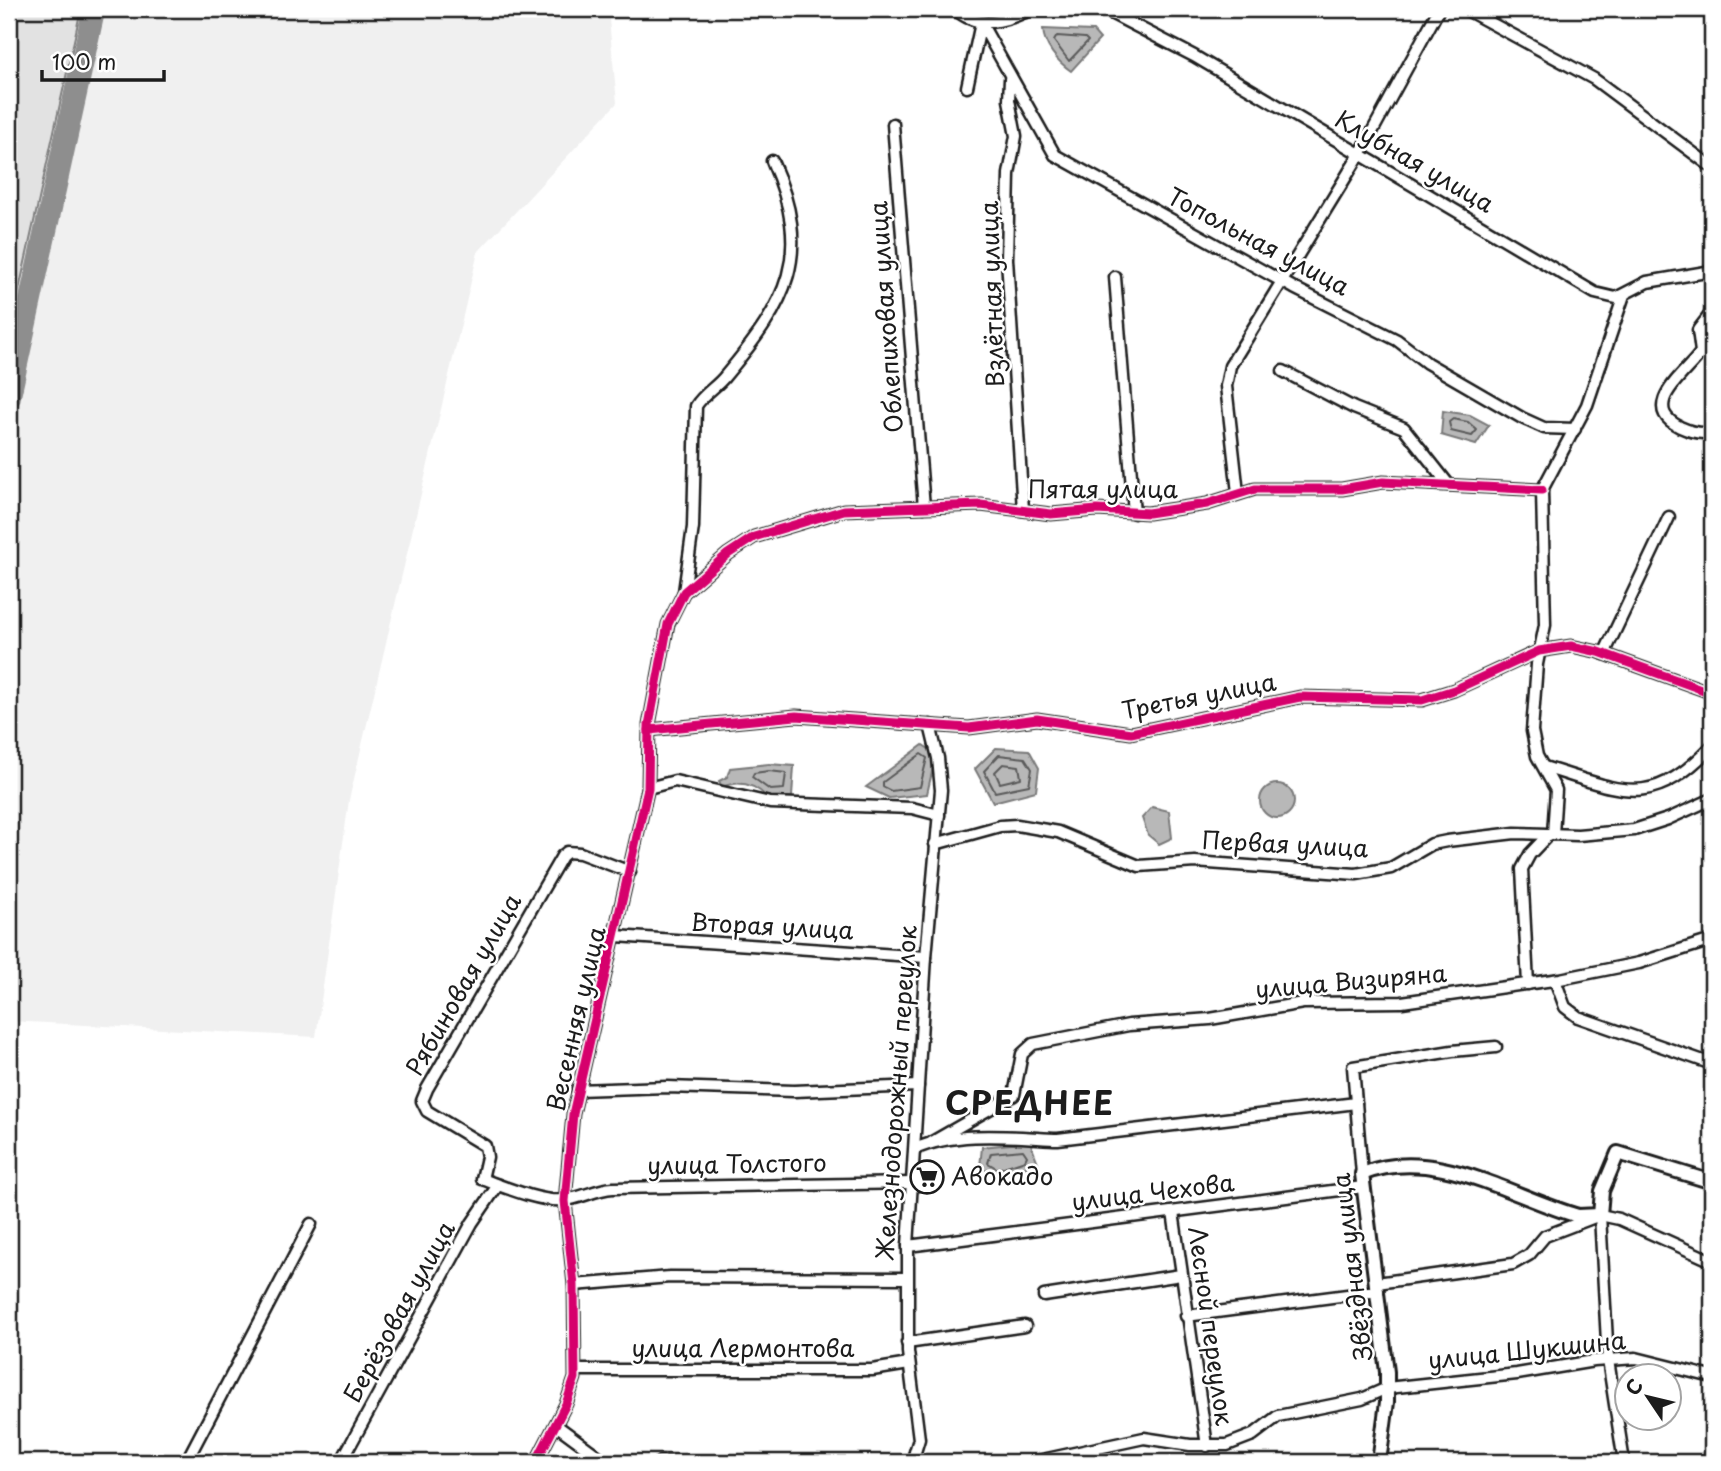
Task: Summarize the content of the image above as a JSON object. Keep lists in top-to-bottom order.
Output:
{
  "streets": {
    "street": [
      "Клубная улица",
      "Топольная улица",
      "Взлётная улица",
      "Облепиховая улица",
      "Пятая улица",
      "Третья улица",
      "Первая улица",
      "Вторая улица",
      "улица Визиряна",
      "Рябиновая улица",
      "Весенняя улица",
      "Железнодорожный переулок",
      "улица Толстого",
      "улица Чехова",
      "Звёздная улица",
      "Берёзовая улица",
      "Лесной переулок",
      "улица Лермонтова",
      "улица Шукшина"
    ]
  },
  "crossings": [
    ["Топольная улица", "Взлётная улица"],
    ["Взлётная улица", "Пятая улица"],
    ["Облепиховая улица", "Пятая улица"],
    ["Третья улица", "Весенняя улица"],
    ["Третья улица", "Железнодорожный переулок"],
    ["Первая улица", "Железнодорожный переулок"],
    ["Вторая улица", "Весенняя улица"],
    ["Вторая улица", "Железнодорожный переулок"],
    ["Рябиновая улица", "Весенняя улица"],
    ["Рябиновая улица", "Берёзовая улица"],
    ["Весенняя улица", "улица Толстого"],
    ["Весенняя улица", "улица Лермонтова"],
    ["Железнодорожный переулок", "улица Толстого"],
    ["Железнодорожный переулок", "улица Чехова"],
    ["Железнодорожный переулок", "улица Лермонтова"],
    ["улица Чехова", "Звёздная улица"],
    ["улица Чехова", "Лесной переулок"],
    ["Звёздная улица", "улица Шукшина"],
    ["Лесной переулок", "улица Шукшина"]
  ],
  "districts": ["СРЕДНЕЕ"],
  "places": {
    "supermarket": ["Авокадо"]
  },
  "scale_bar": "100 m",
  "north": "top left"
}
